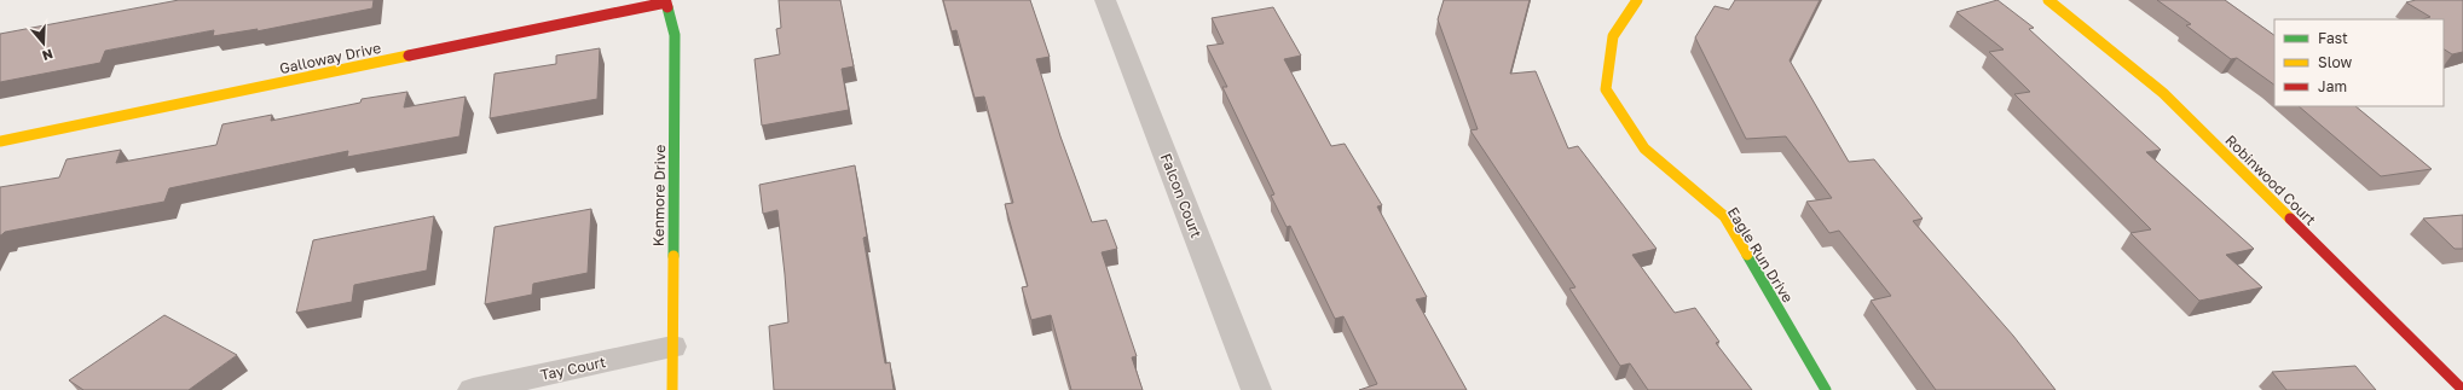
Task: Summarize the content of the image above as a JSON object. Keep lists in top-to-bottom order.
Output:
{
  "streets": {
    "street": [
      "Galloway Drive",
      "Robinwood Court",
      "Kenmore Drive",
      "Falcon Court",
      "Eagle Run Drive",
      "Tay Court"
    ]
  },
  "crossings": [
    ["Galloway Drive", "Kenmore Drive"],
    ["Kenmore Drive", "Tay Court"]
  ],
  "legend": ["Fast", "Slow", "Jam"],
  "north": "bottom"
}
